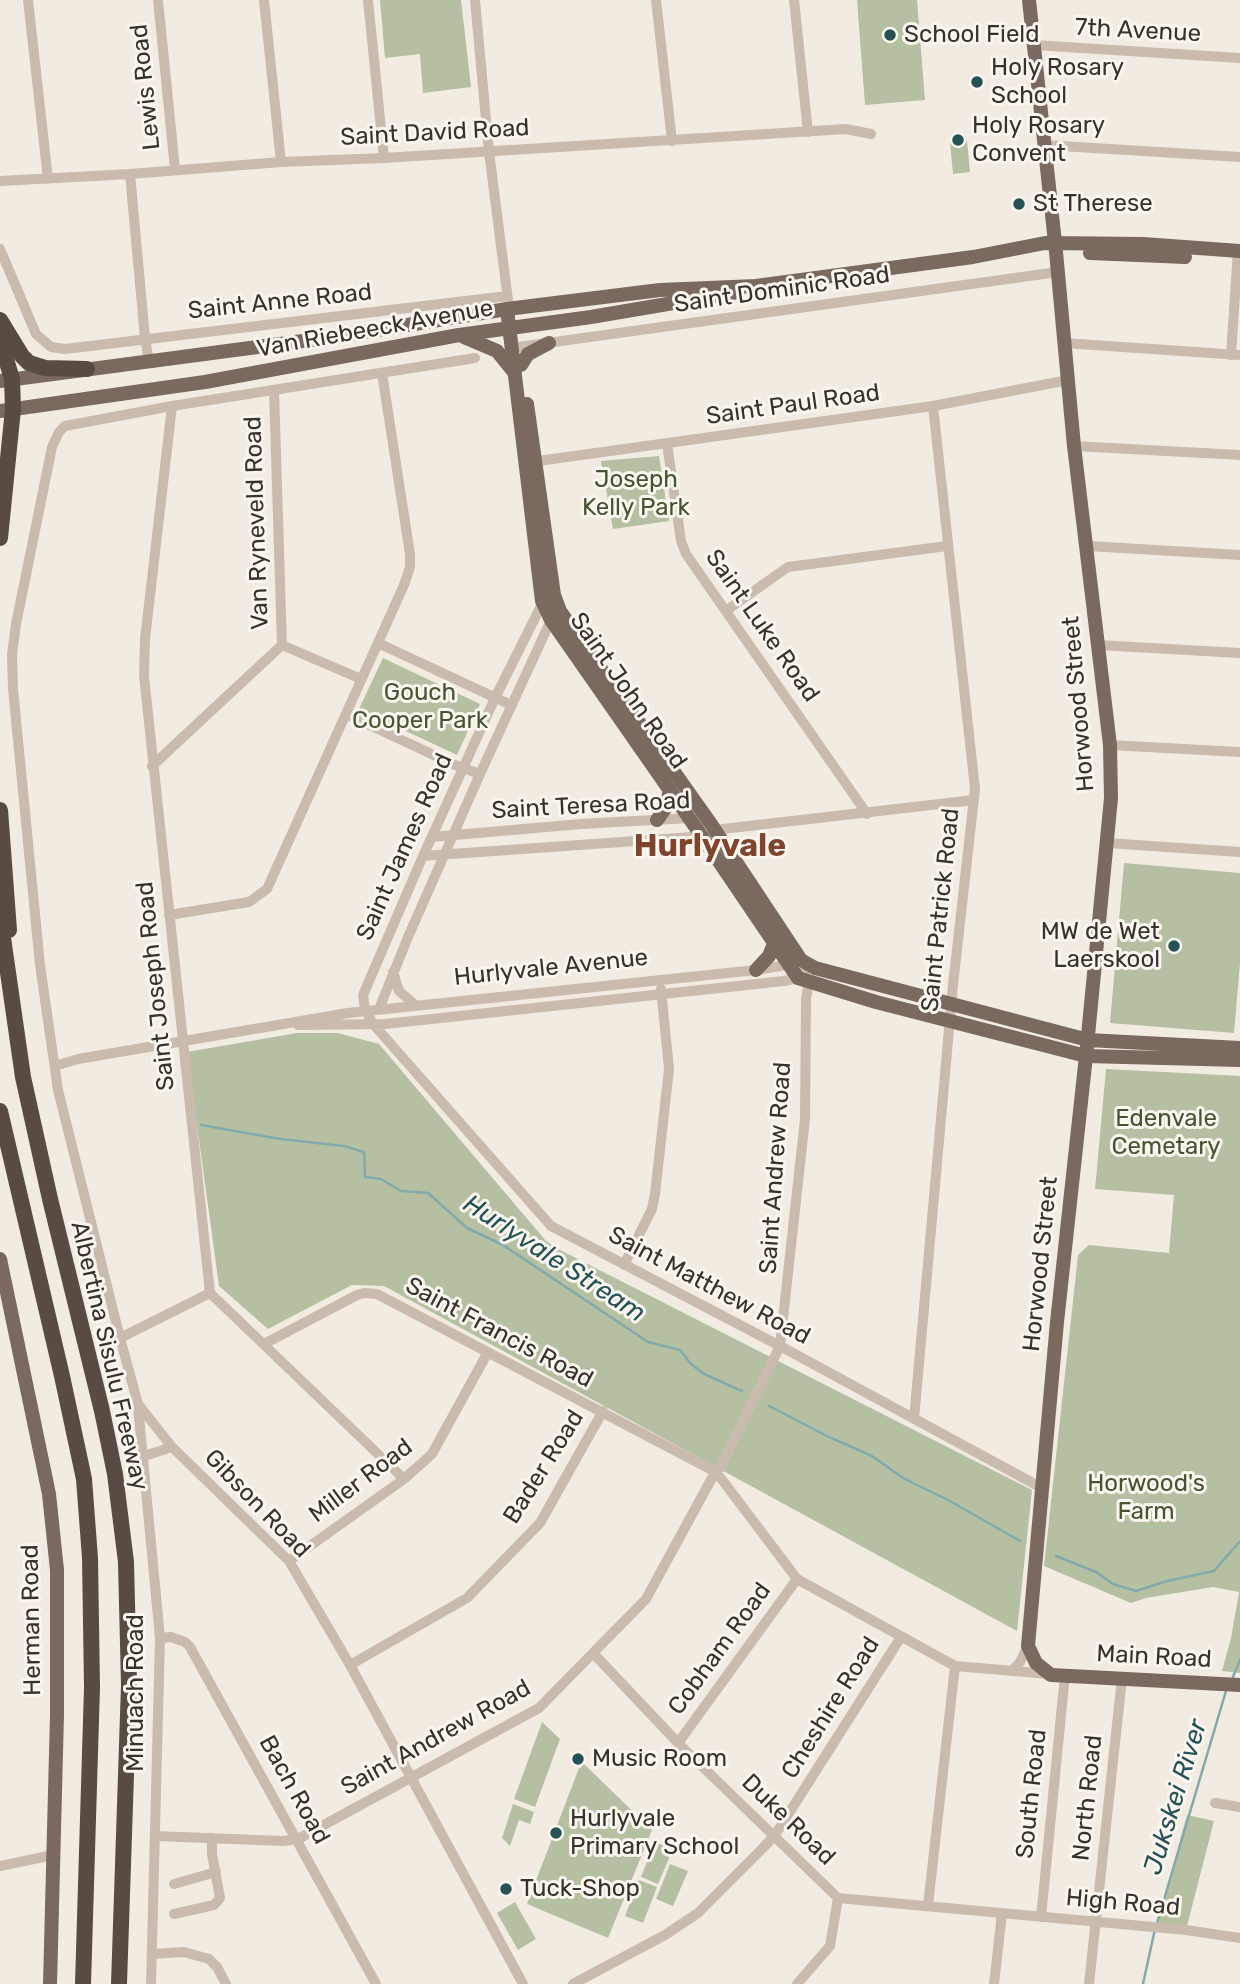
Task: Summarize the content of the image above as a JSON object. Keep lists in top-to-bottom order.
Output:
{
  "streets": {
    "highway": ["Albertina Sisulu Freeway"],
    "main road": [
      "Van Riebeeck Avenue",
      "Saint John Road",
      "Horwood Street",
      "Hurlyvale Avenue",
      "Herman Road",
      "Main Road"
    ],
    "street": [
      "7th Avenue",
      "Lewis Road",
      "Saint David Road",
      "Saint Dominic Road",
      "Saint Anne Road",
      "Saint Paul Road",
      "Van Ryneveld Road",
      "Saint Luke Road",
      "Saint Teresa Road",
      "Saint James Road",
      "Saint Patrick Road",
      "Saint Joseph Road",
      "Saint Andrew Road",
      "Saint Matthew Road",
      "Saint Francis Road",
      "Bader Road",
      "Miller Road",
      "Gibson Road",
      "Cobham Road",
      "Minuach Road",
      "Cheshire Road",
      "Bach Road",
      "South Road",
      "North Road",
      "Duke Road",
      "High Road"
    ]
  },
  "crossings": [
    ["7th Avenue", "Horwood Street"],
    ["Lewis Road", "Saint David Road"],
    ["Saint Dominic Road", "Saint John Road"],
    ["Saint Dominic Road", "Horwood Street"],
    ["Saint Anne Road", "Van Riebeeck Avenue"],
    ["Saint Anne Road", "Saint John Road"],
    ["Van Riebeeck Avenue", "Saint John Road"],
    ["Van Riebeeck Avenue", "Horwood Street"],
    ["Saint Paul Road", "Saint Luke Road"],
    ["Saint Paul Road", "Saint John Road"],
    ["Saint Paul Road", "Horwood Street"],
    ["Saint Paul Road", "Saint Patrick Road"],
    ["Van Ryneveld Road", "Saint Joseph Road"],
    ["Saint Luke Road", "Saint Teresa Road"],
    ["Saint John Road", "Saint Teresa Road"],
    ["Saint John Road", "Saint James Road"],
    ["Saint John Road", "Hurlyvale Avenue"],
    ["Saint John Road", "Saint Andrew Road"],
    ["Horwood Street", "Hurlyvale Avenue"],
    ["Horwood Street", "Saint Matthew Road"],
    ["Saint Teresa Road", "Saint James Road"],
    ["Saint Teresa Road", "Saint Patrick Road"],
    ["Saint James Road", "Hurlyvale Avenue"],
    ["Saint James Road", "Saint Matthew Road"],
    ["Saint Patrick Road", "Hurlyvale Avenue"],
    ["Saint Patrick Road", "Saint Matthew Road"],
    ["Hurlyvale Avenue", "Saint Joseph Road"],
    ["Hurlyvale Avenue", "Saint Andrew Road"],
    ["Hurlyvale Avenue", "Saint Matthew Road"],
    ["Hurlyvale Avenue", "Gibson Road"],
    ["Saint Joseph Road", "Gibson Road"],
    ["Saint Andrew Road", "Saint Matthew Road"],
    ["Saint Andrew Road", "Saint Francis Road"],
    ["Saint Andrew Road", "Gibson Road"],
    ["Saint Andrew Road", "Minuach Road"],
    ["Saint Andrew Road", "Bach Road"],
    ["Saint Andrew Road", "Duke Road"],
    ["Saint Francis Road", "Bader Road"],
    ["Saint Francis Road", "Miller Road"],
    ["Bader Road", "Gibson Road"],
    ["Miller Road", "Gibson Road"],
    ["Gibson Road", "Minuach Road"],
    ["Cobham Road", "Duke Road"],
    ["Main Road", "South Road"],
    ["Main Road", "North Road"],
    ["Minuach Road", "Bach Road"],
    ["Cheshire Road", "Duke Road"],
    ["South Road", "High Road"],
    ["North Road", "High Road"],
    ["Duke Road", "High Road"]
  ],
  "districts": ["Hurlyvale"],
  "water": ["Hurlyvale Stream", "Jukskei River"],
  "parks": [
    "Joseph Kelly Park",
    "Gouch Cooper Park",
    "Edenvale Cemetary",
    "Horwood's Farm"
  ],
  "places": [
    "School Field",
    "Holy Rosary School",
    "Holy Rosary Convent",
    "St Therese",
    "MW de Wet Laerskool",
    "Music Room",
    "Hurlyvale Primary School",
    "Tuck-Shop"
  ]
}
